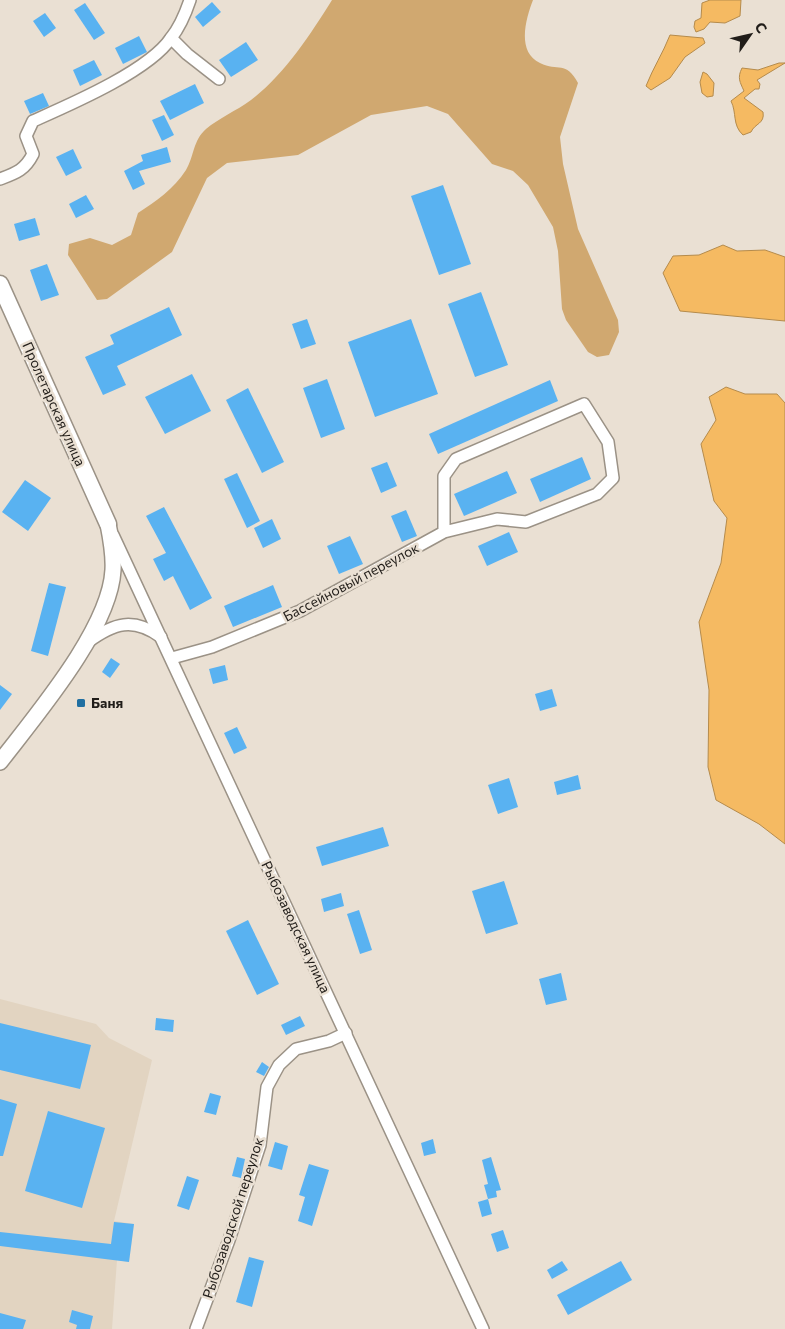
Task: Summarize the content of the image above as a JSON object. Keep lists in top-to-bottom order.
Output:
{
  "streets": {
    "main road": ["Пролетарская улица"],
    "street": ["Бассейновый переулок", "Рыбозаводская улица", "Рыбозаводской переулок"]
  },
  "crossings": [
    ["Пролетарская улица", "Рыбозаводская улица"],
    ["Бассейновый переулок", "Рыбозаводская улица"],
    ["Рыбозаводская улица", "Рыбозаводской переулок"]
  ],
  "places": {
    "transit": ["Баня"]
  },
  "north": "top right"
}
